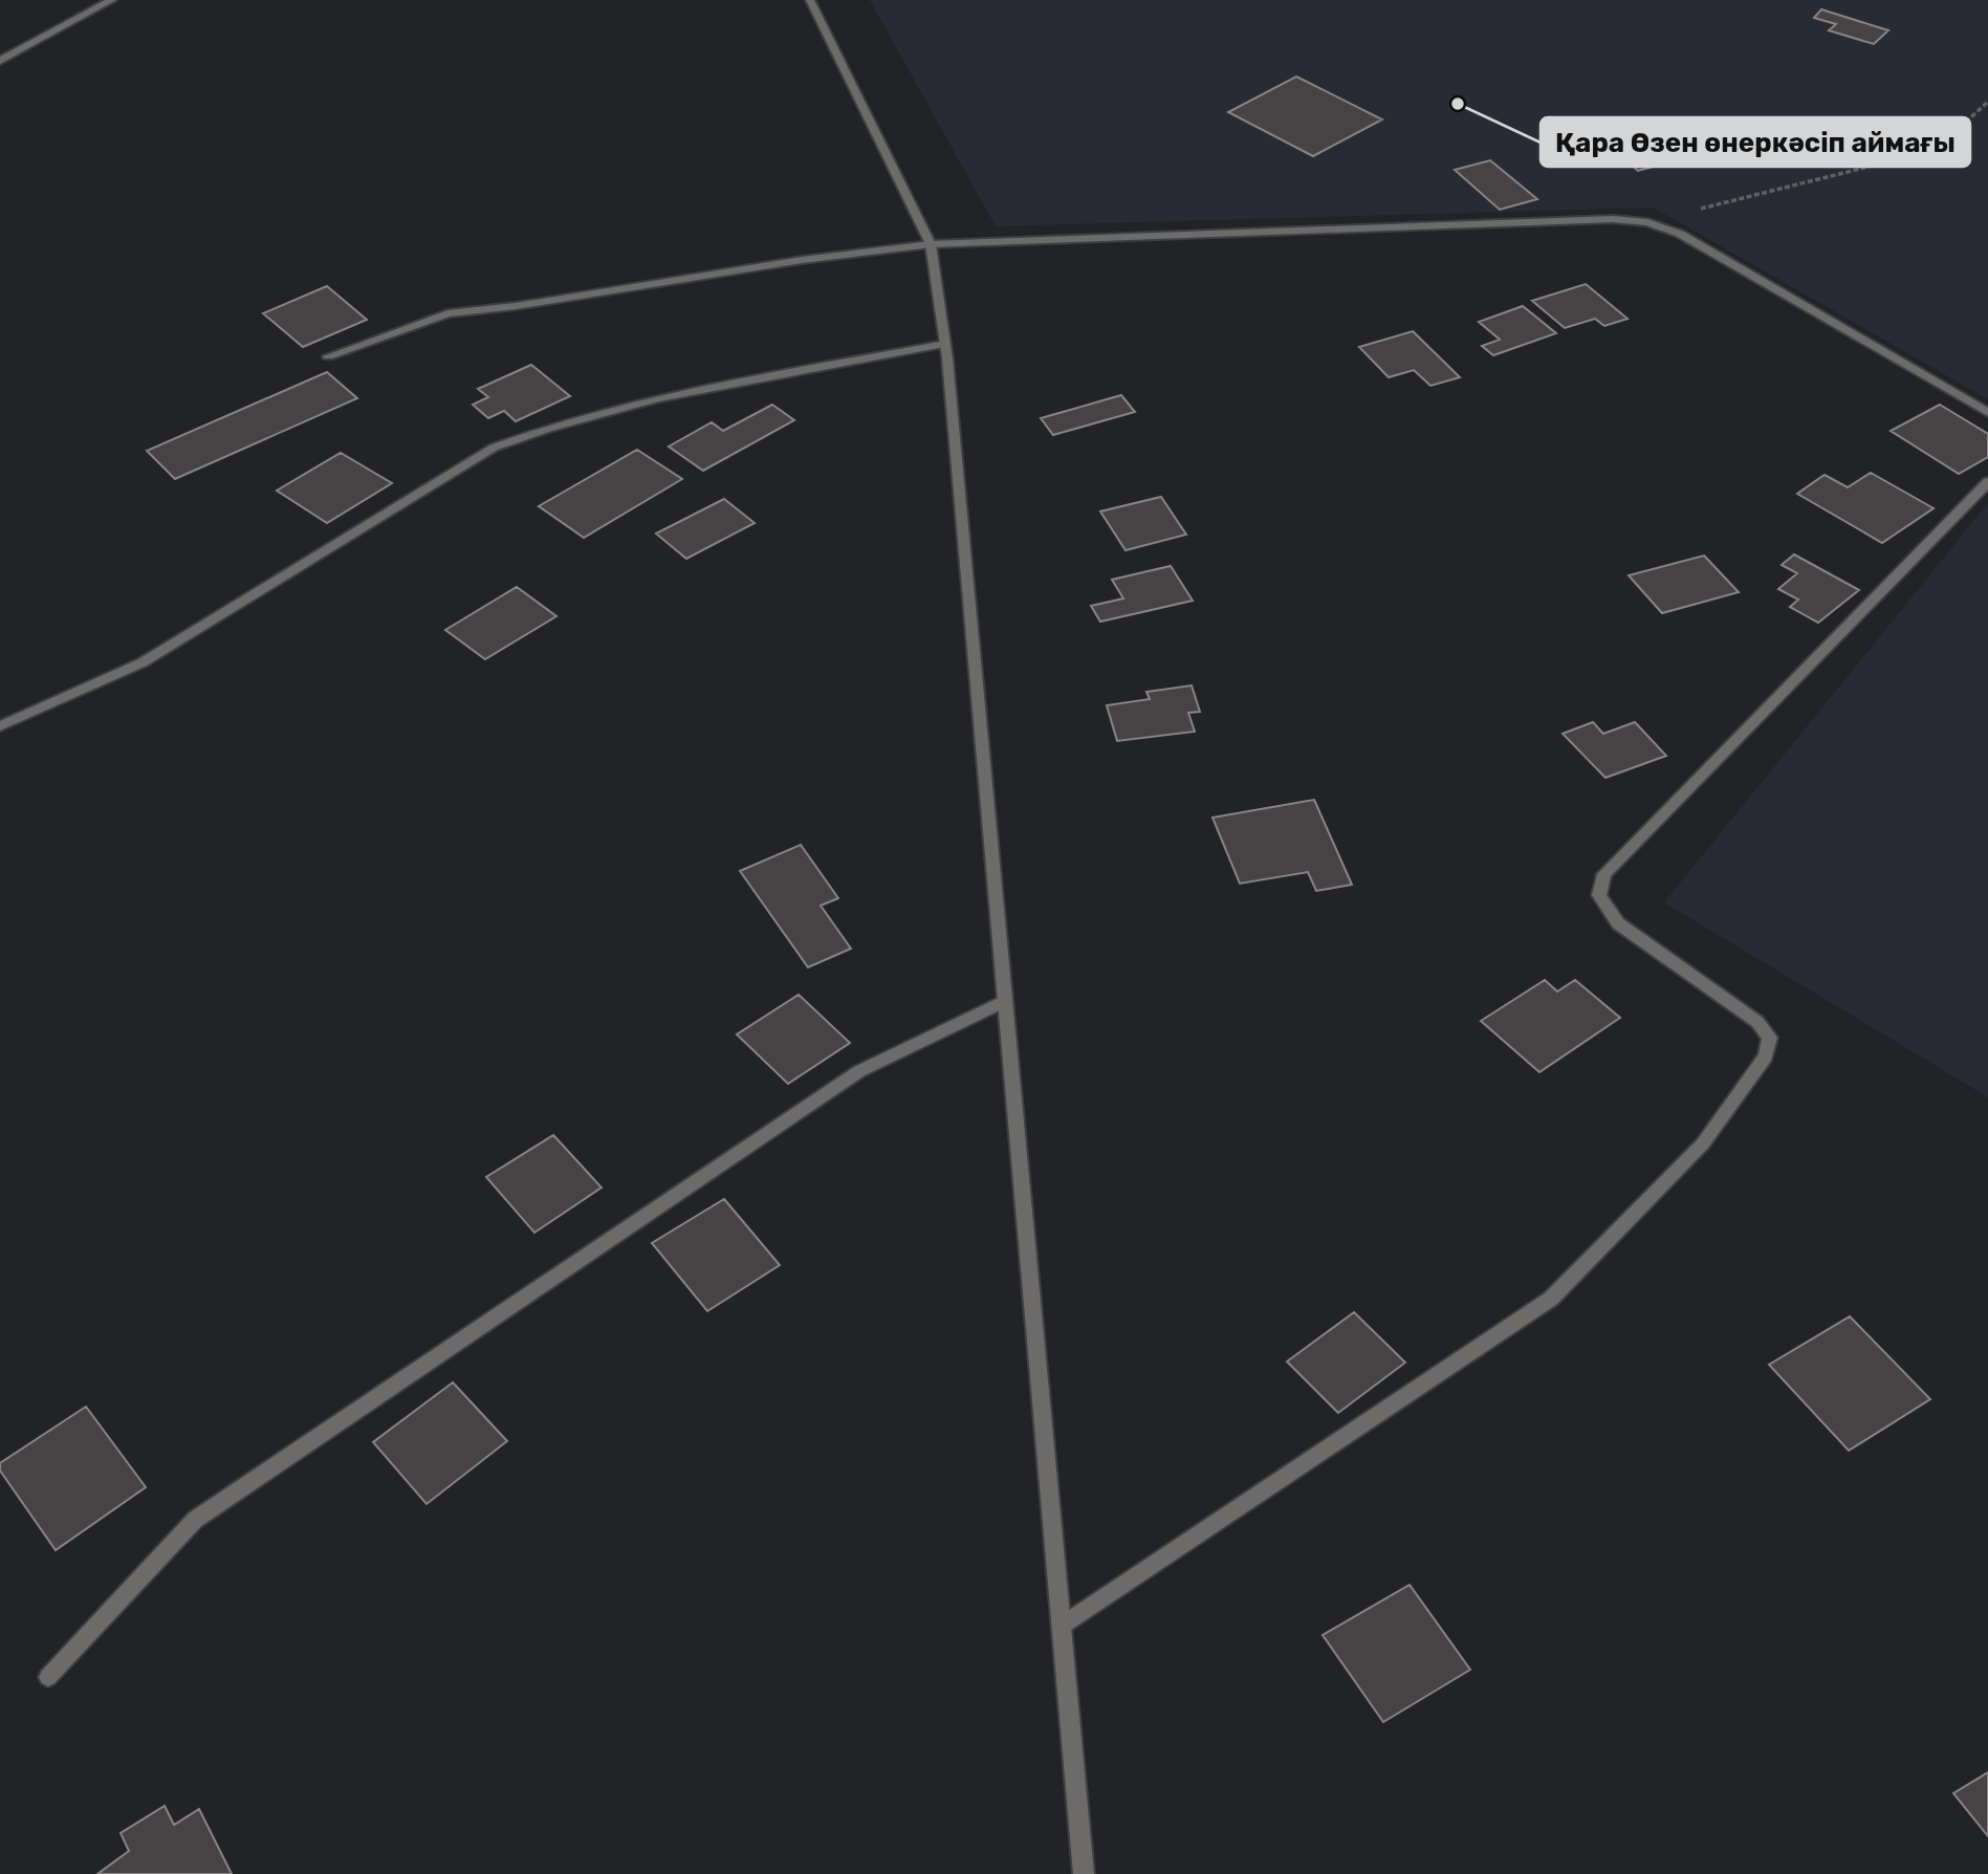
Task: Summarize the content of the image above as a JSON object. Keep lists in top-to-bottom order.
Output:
{
  "places": ["Қара Өзен өнеркәсіп аймағы"]
}
